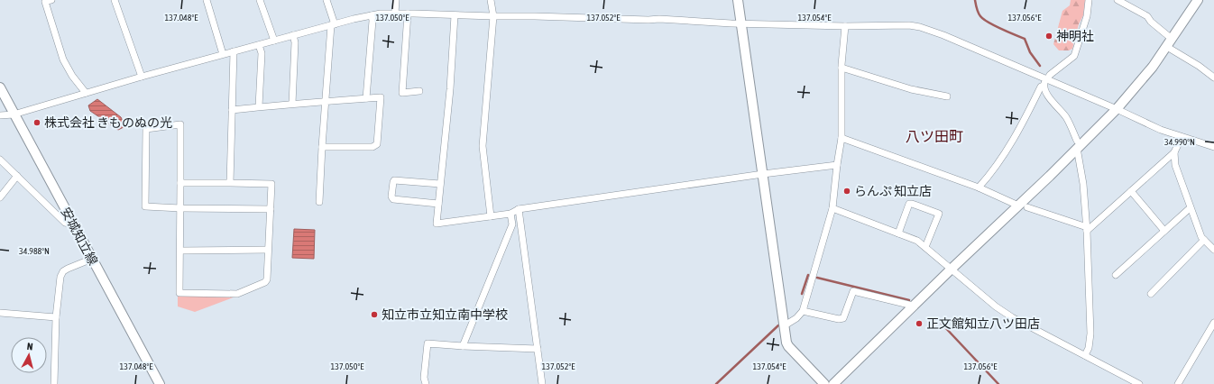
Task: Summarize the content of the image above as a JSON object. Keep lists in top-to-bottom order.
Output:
{
  "streets": {
    "street": ["安城知立線"]
  },
  "districts": ["八ツ田町"],
  "places": [
    "神明社",
    "株式会社 きものぬの光",
    "らんぷ 知立店",
    "知立市立知立南中学校",
    "正文館知立八ツ田店"
  ],
  "north": "top",
  "coordinates": [
    "137.048°E",
    "137.050°E",
    "137.052°E",
    "137.054°E",
    "137.056°E",
    "34.990°N",
    "34.988°N"
  ]
}
